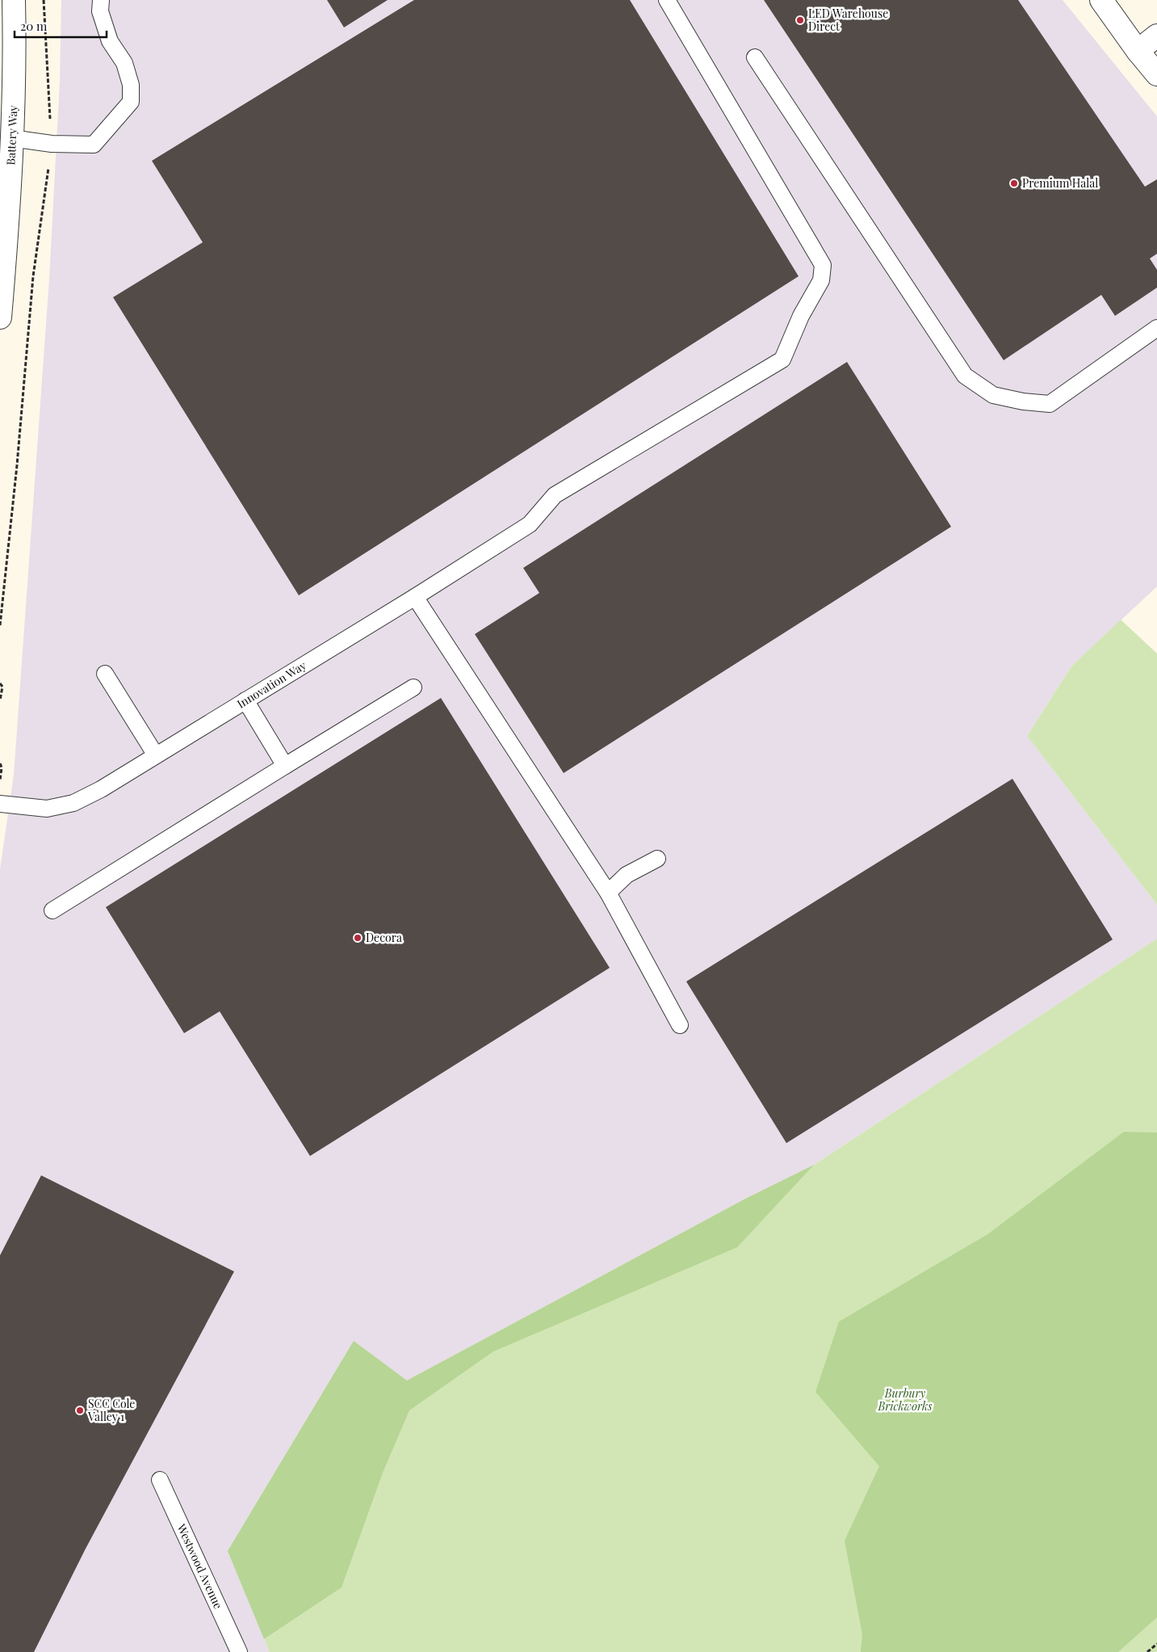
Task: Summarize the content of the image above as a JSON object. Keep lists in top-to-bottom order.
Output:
{
  "streets": {
    "street": ["Battery Way"],
    "lane": ["Innovation Way", "Westwood Avenue"]
  },
  "parks": ["Burbury Brickworks"],
  "places": [
    "LED Warehouse Direct",
    "Premium Halal",
    "Decora",
    "SCC Cole Valley 1"
  ],
  "scale_bar": "20 m"
}
